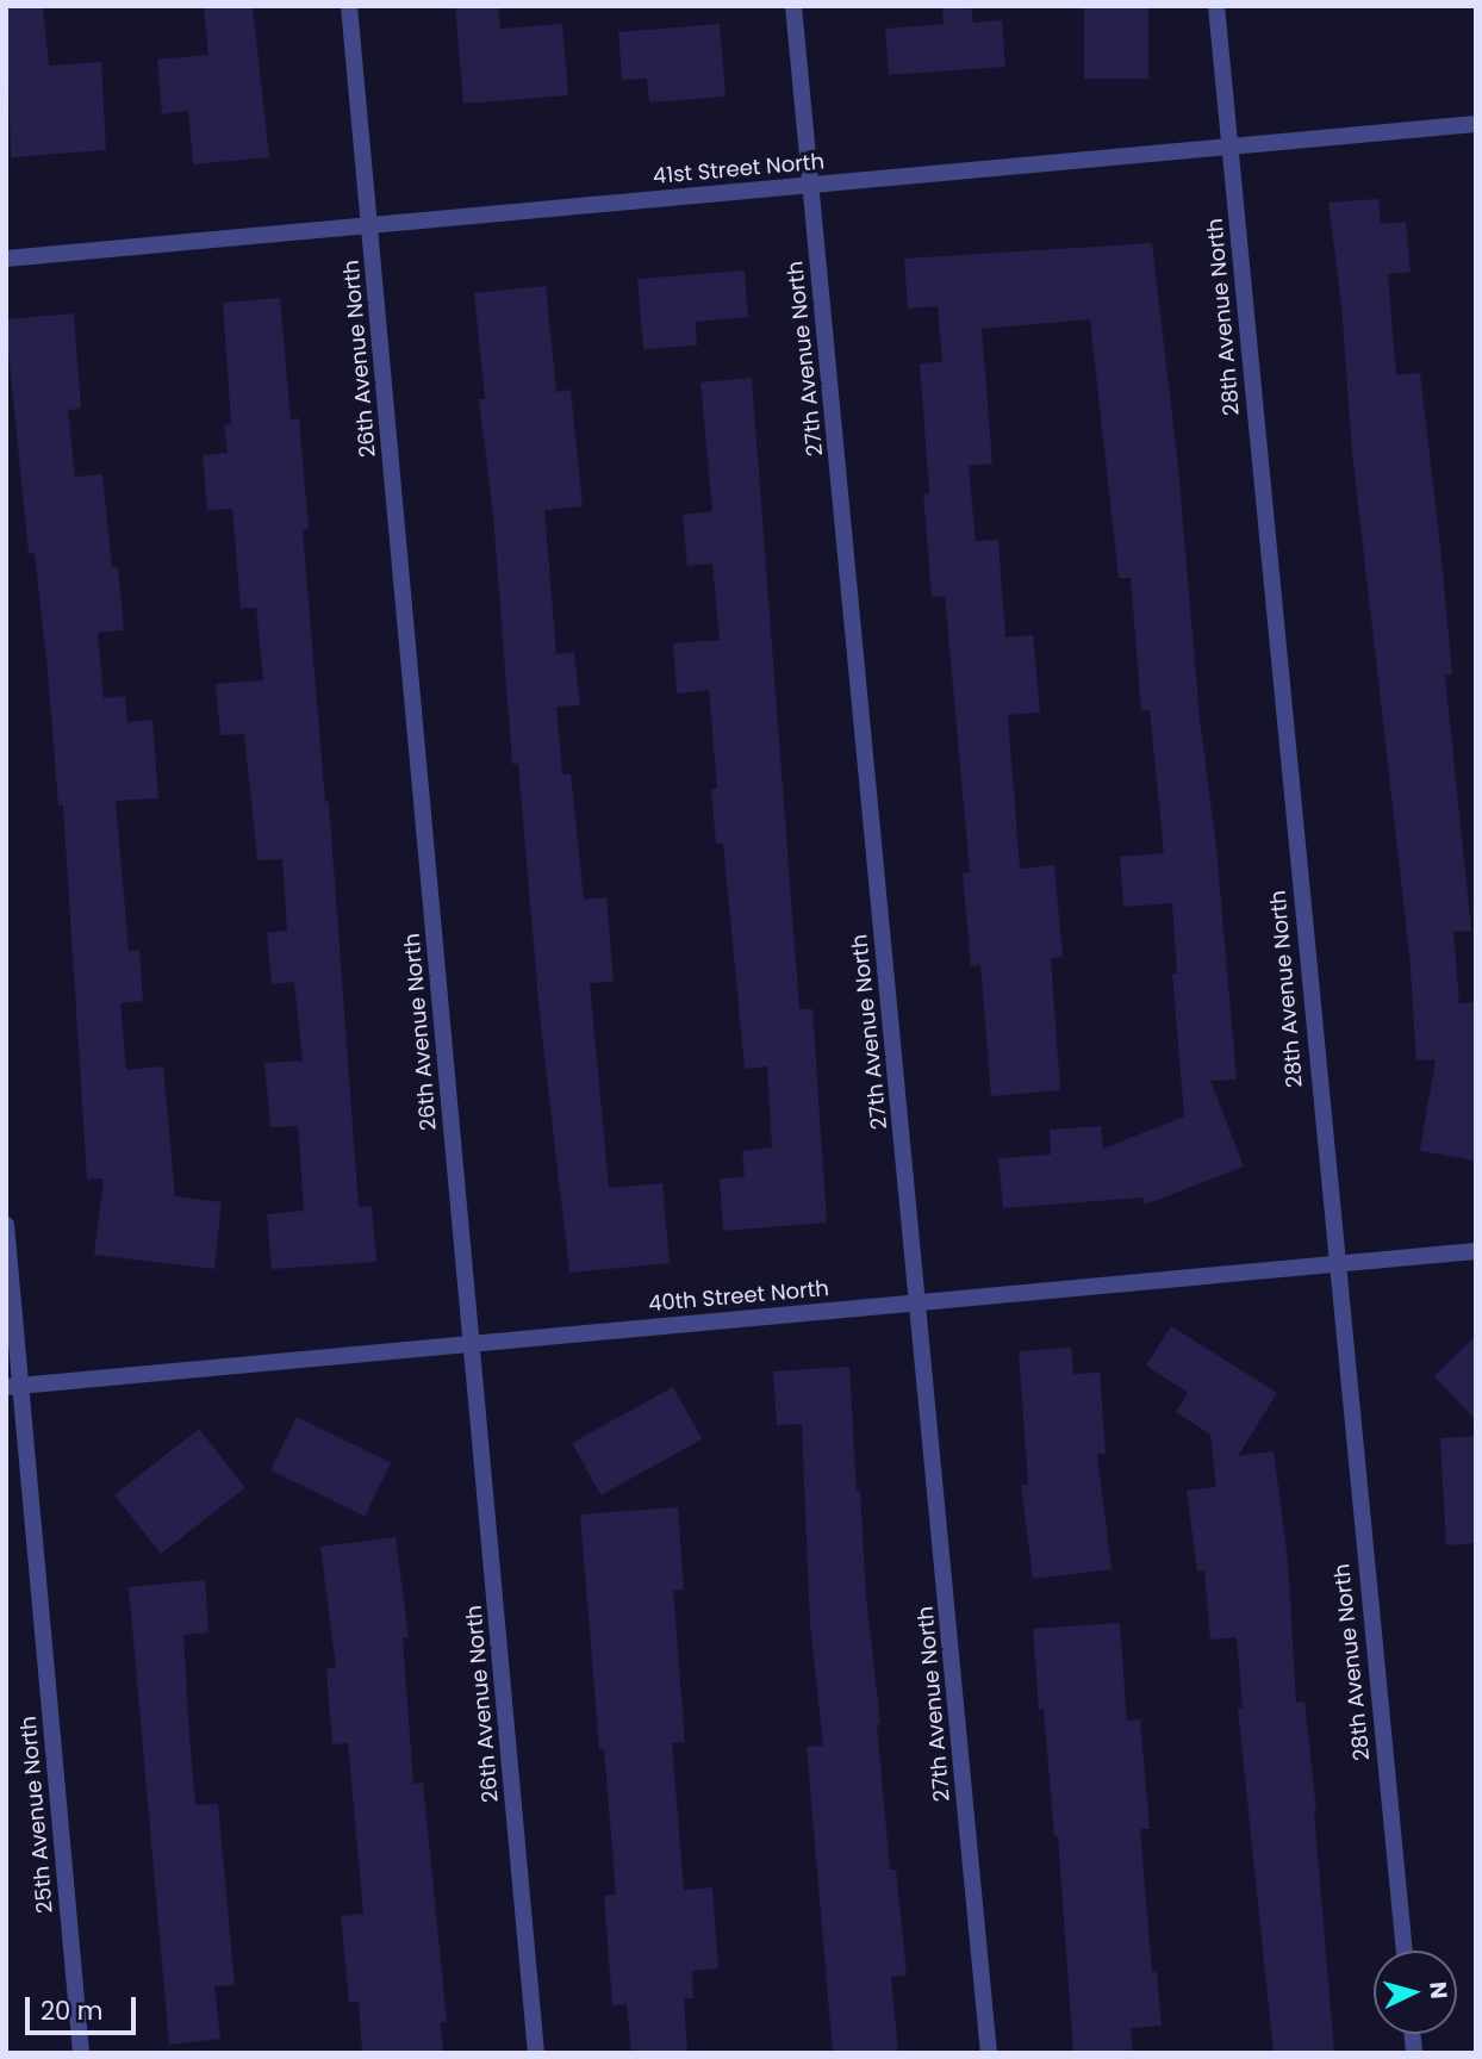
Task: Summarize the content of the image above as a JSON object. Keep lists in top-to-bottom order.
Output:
{
  "streets": {
    "street": [
      "41st Street North",
      "28th Avenue North",
      "26th Avenue North",
      "27th Avenue North",
      "40th Street North",
      "25th Avenue North"
    ]
  },
  "crossings": [
    ["41st Street North", "28th Avenue North"],
    ["41st Street North", "26th Avenue North"],
    ["41st Street North", "27th Avenue North"],
    ["28th Avenue North", "40th Street North"],
    ["26th Avenue North", "40th Street North"],
    ["27th Avenue North", "40th Street North"],
    ["40th Street North", "25th Avenue North"]
  ],
  "scale_bar": "20 m",
  "north": "right"
}
